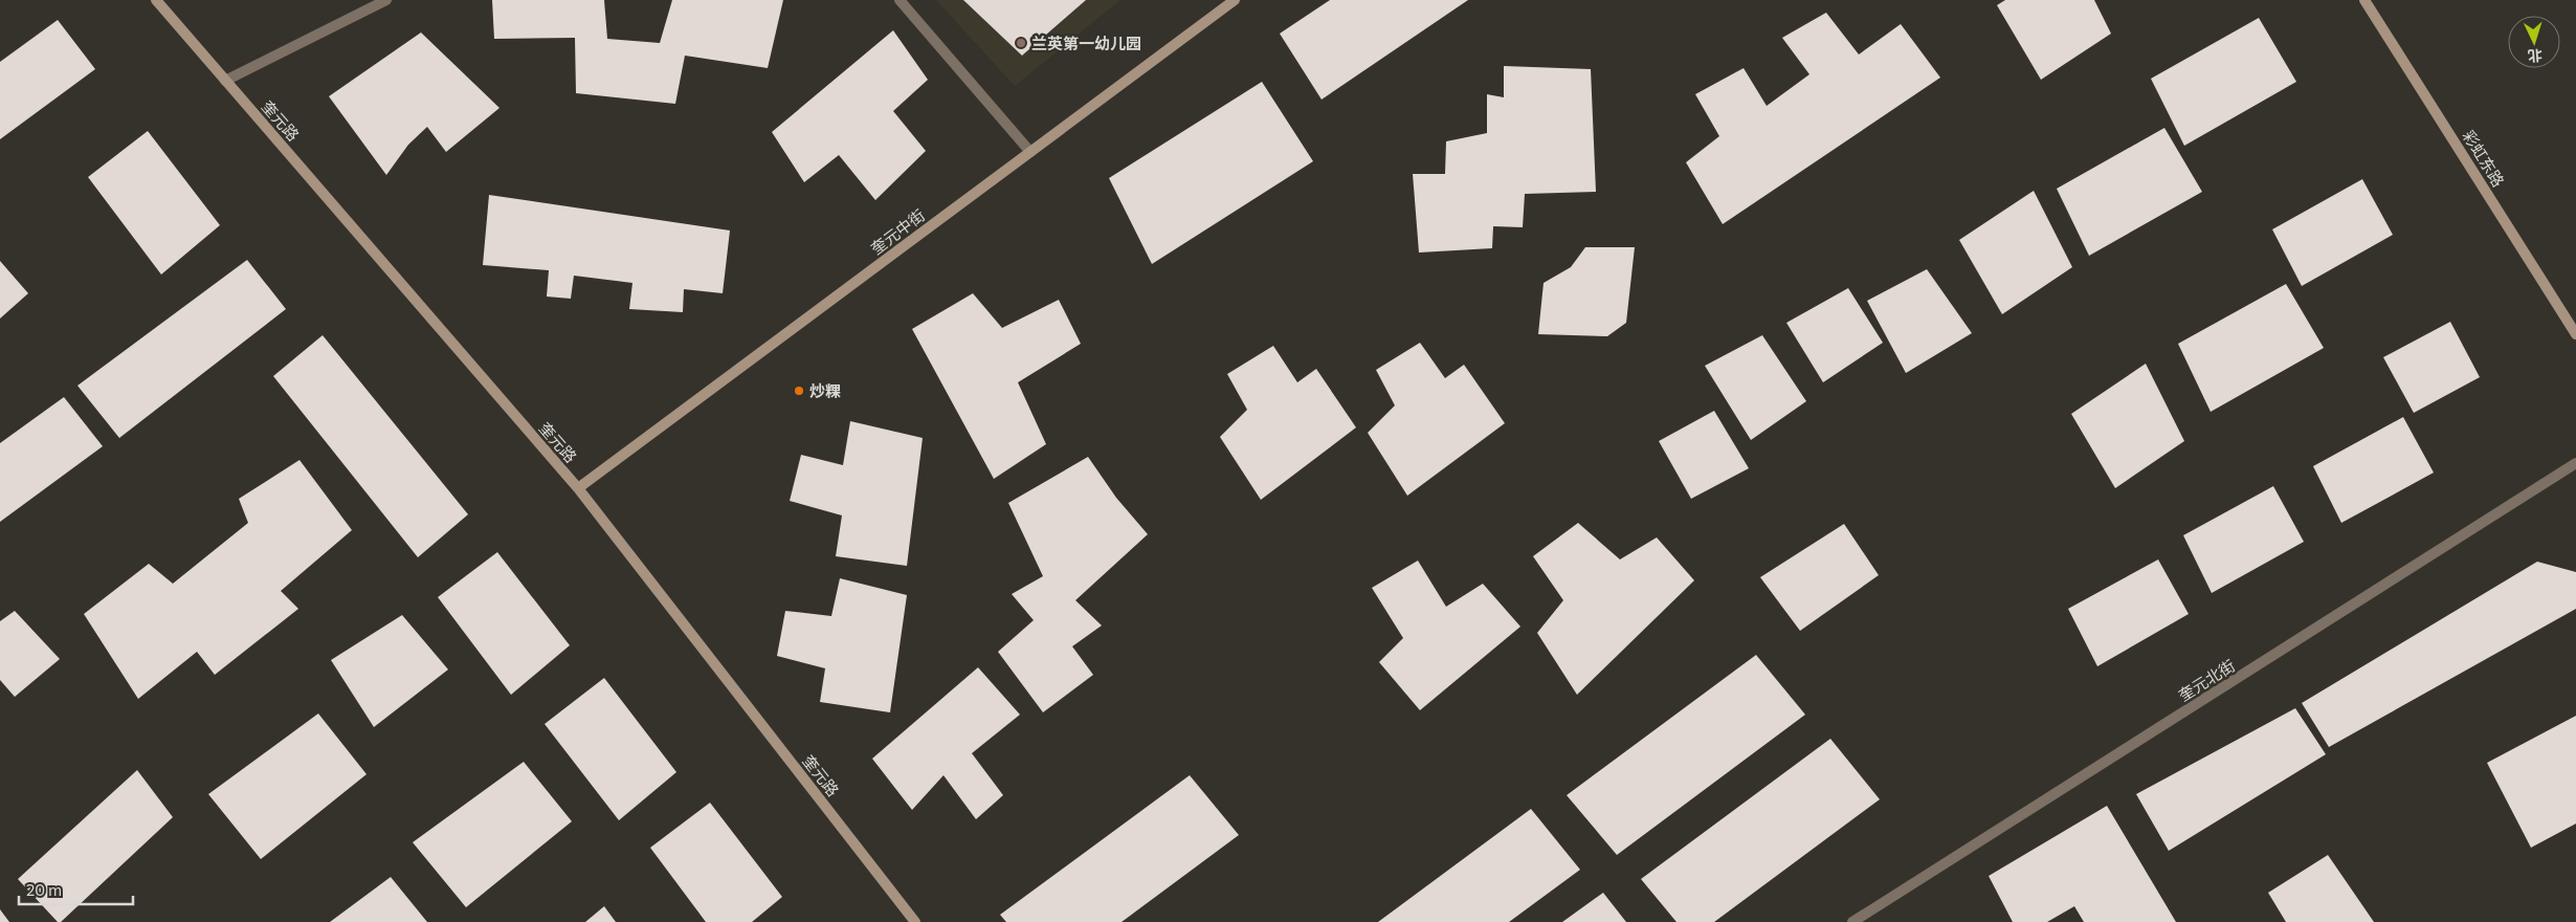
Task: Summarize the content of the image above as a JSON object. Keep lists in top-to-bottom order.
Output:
{
  "streets": {
    "street": [
      "奎元路",
      "彩虹东路",
      "奎元中街",
      "奎元北街"
    ]
  },
  "crossings": [
    ["奎元路", "奎元中街"]
  ],
  "places": ["兰英第一幼儿园", "炒粿"],
  "scale_bar": "20 m",
  "north": "bottom"
}
